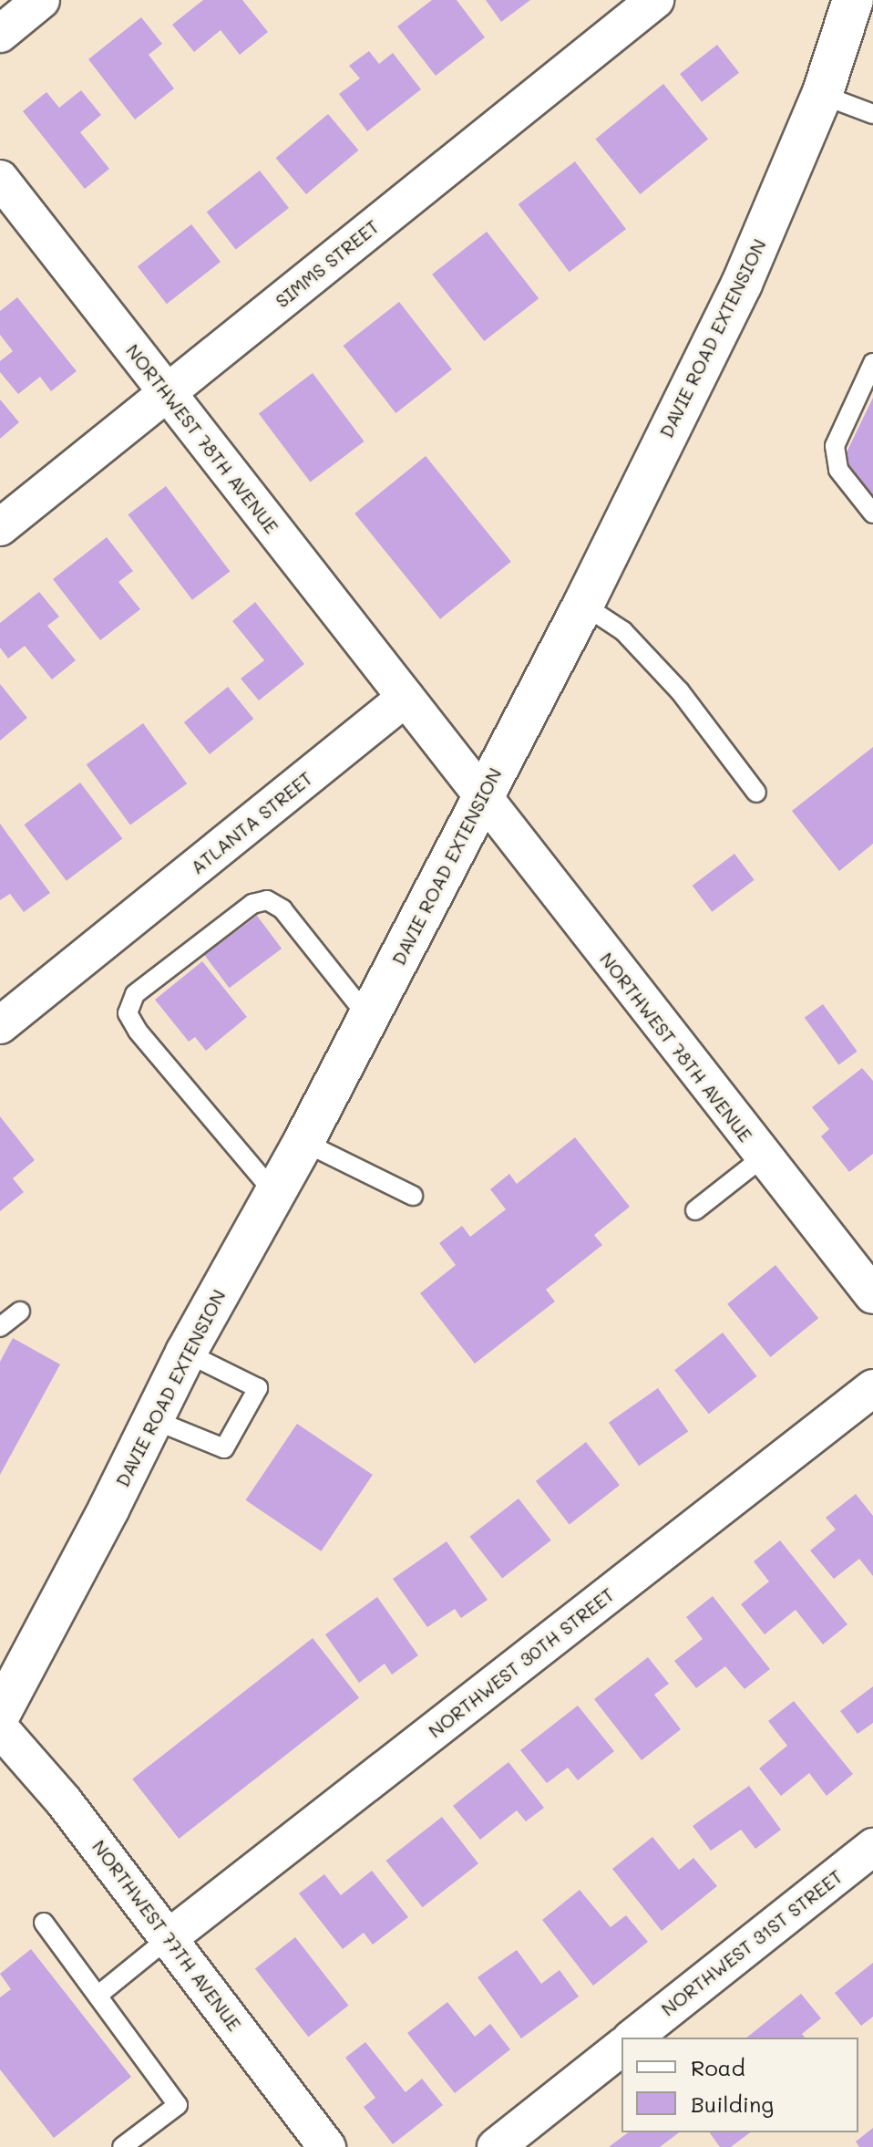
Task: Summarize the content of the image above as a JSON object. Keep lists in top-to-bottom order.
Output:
{
  "streets": {
    "main road": ["DAVIE ROAD EXTENSION"],
    "street": [
      "SIMMS STREET",
      "NORTHWEST 78TH AVENUE",
      "ATLANTA STREET",
      "NORTHWEST 30TH STREET",
      "NORTHWEST 77TH AVENUE",
      "NORTHWEST 31ST STREET"
    ]
  },
  "crossings": [
    ["SIMMS STREET", "NORTHWEST 78TH AVENUE"],
    ["DAVIE ROAD EXTENSION", "NORTHWEST 78TH AVENUE"],
    ["NORTHWEST 78TH AVENUE", "ATLANTA STREET"],
    ["NORTHWEST 30TH STREET", "NORTHWEST 77TH AVENUE"]
  ],
  "legend": ["Road", "Building"]
}
